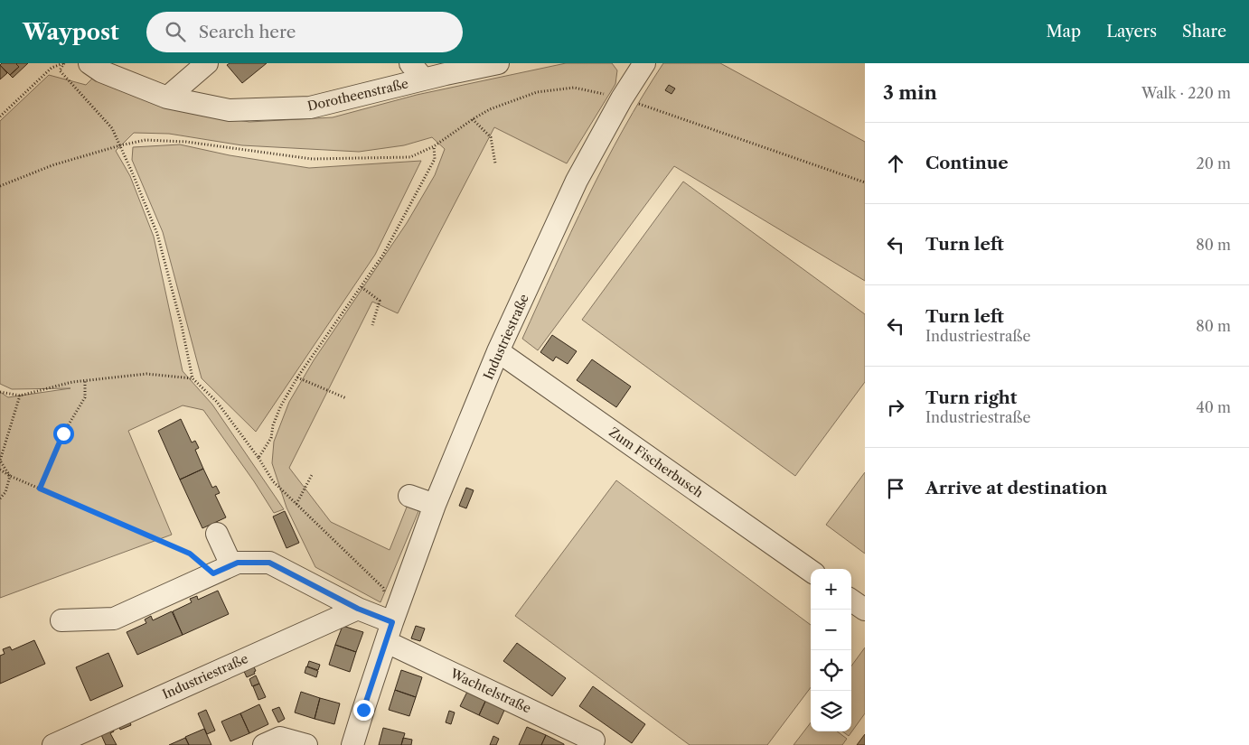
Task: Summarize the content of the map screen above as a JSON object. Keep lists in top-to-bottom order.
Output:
{
  "streets": {
    "street": [
      "Dorotheenstraße",
      "Industriestraße",
      "Zum Fischerbusch",
      "Wachtelstraße"
    ]
  },
  "crossings": [
    ["Industriestraße", "Zum Fischerbusch"],
    ["Industriestraße", "Wachtelstraße"]
  ],
  "page": {
    "header": "Waypost",
    "search": "Search here",
    "nav": ["Map", "Layers", "Share"],
    "heading": ["3 min", "Walk · 220 m"],
    "list": [
      ["Continue", "20 m"],
      ["Turn left", "80 m"],
      ["Turn left", "Industriestraße", "80 m"],
      ["Turn right", "Industriestraße", "40 m"],
      "Arrive at destination"
    ],
    "map_buttons": ["+", "−"]
  }
}
